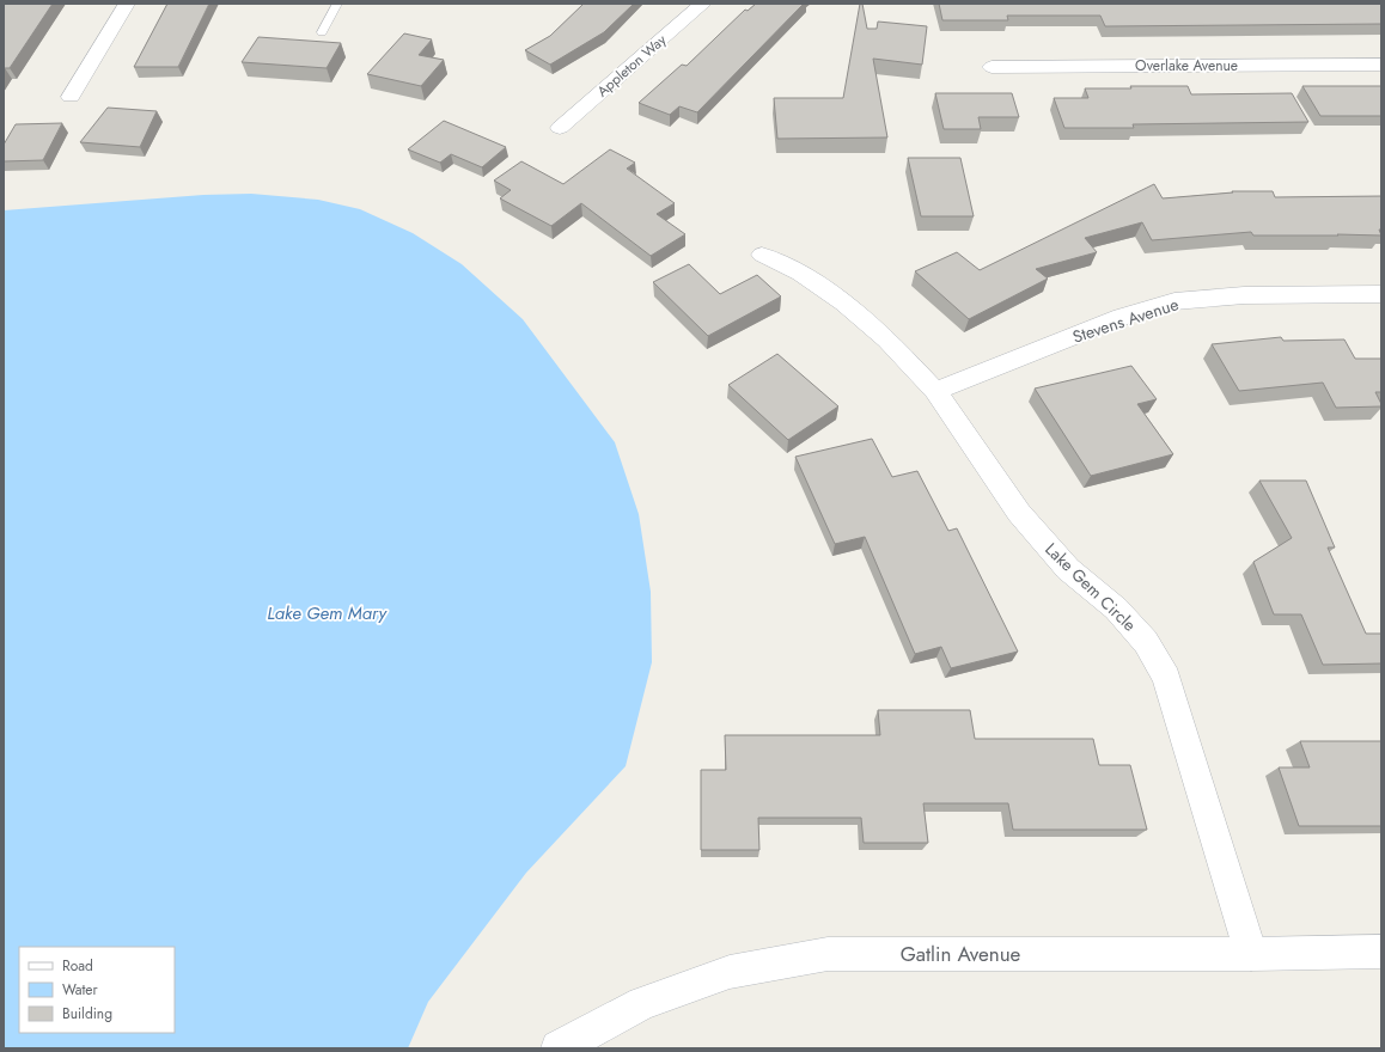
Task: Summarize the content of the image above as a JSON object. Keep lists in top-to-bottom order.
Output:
{
  "streets": {
    "street": [
      "Appleton Way",
      "Overlake Avenue",
      "Stevens Avenue",
      "Lake Gem Circle",
      "Gatlin Avenue"
    ]
  },
  "crossings": [
    ["Stevens Avenue", "Lake Gem Circle"],
    ["Lake Gem Circle", "Gatlin Avenue"]
  ],
  "water": ["Lake Gem Mary"],
  "legend": ["Road", "Water", "Building"]
}
